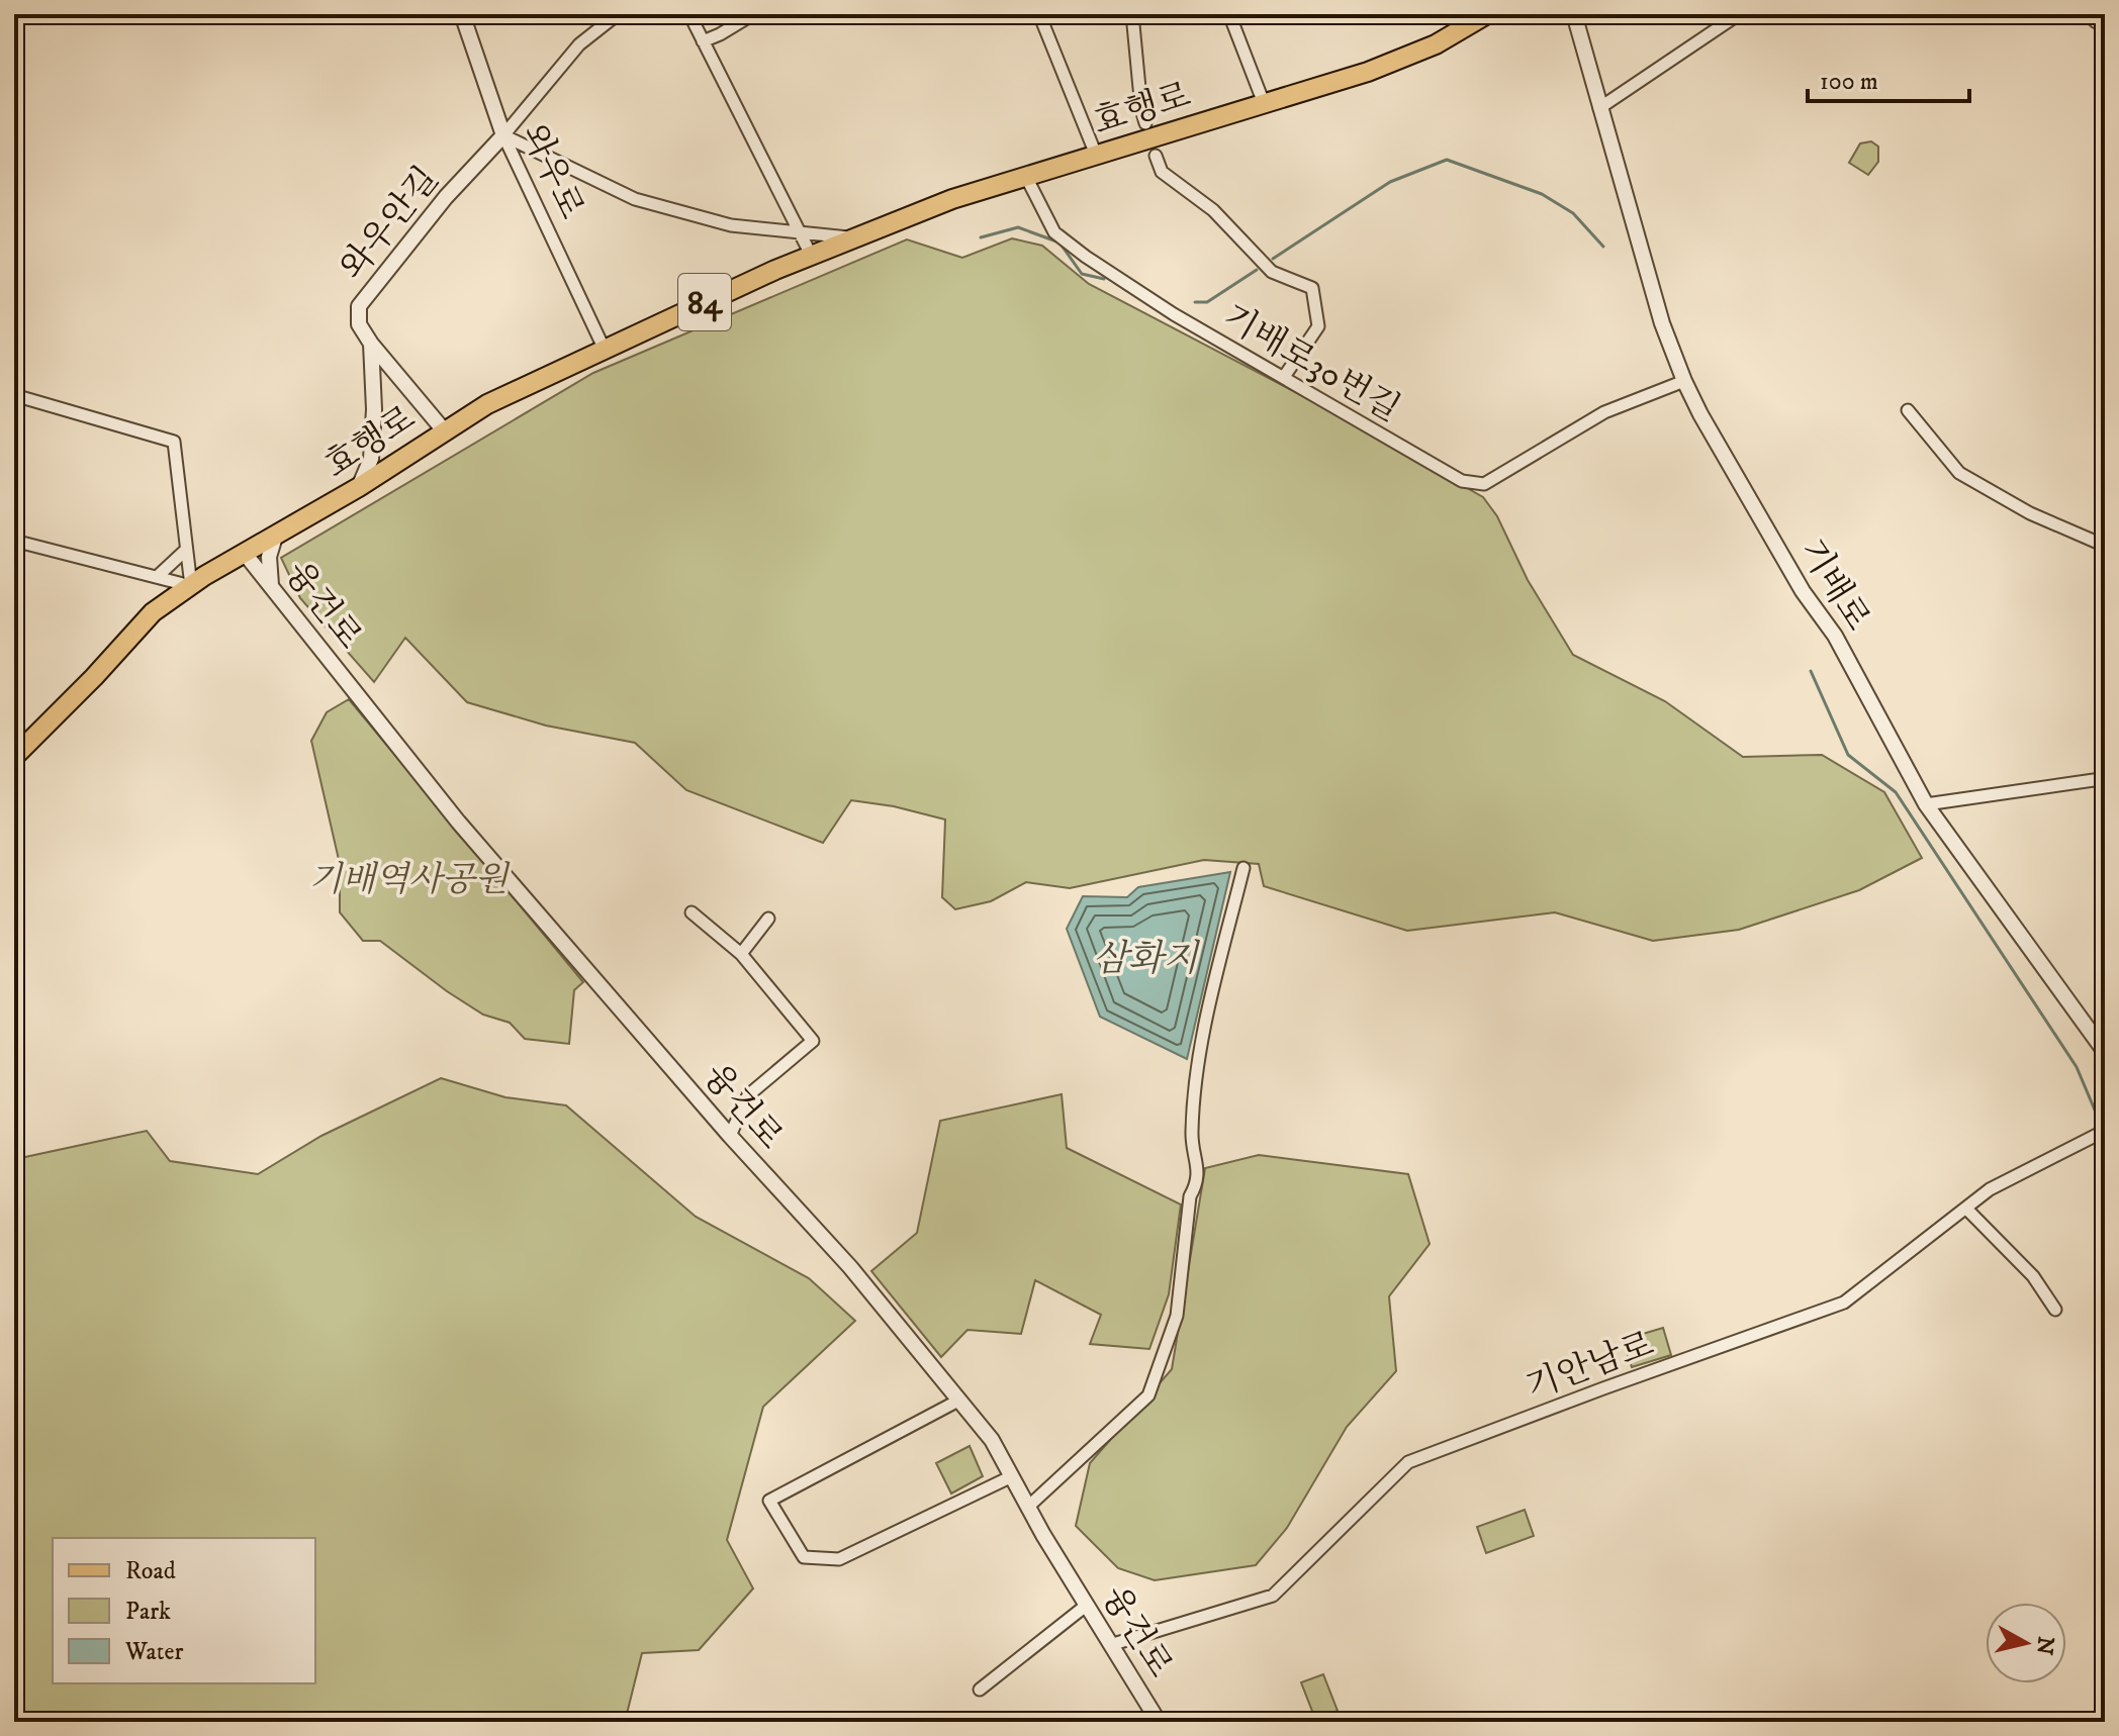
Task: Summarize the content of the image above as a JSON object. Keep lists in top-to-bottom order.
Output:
{
  "streets": {
    "main road": ["효행로", "84"],
    "street": [
      "와우로",
      "와우안길",
      "기배로30번길",
      "기배로",
      "융건로",
      "기안남로"
    ]
  },
  "crossings": [
    ["효행로", "와우로"],
    ["효행로", "와우안길"],
    ["효행로", "기배로30번길"],
    ["효행로", "융건로"],
    ["와우로", "와우안길"],
    ["기배로30번길", "기배로"],
    ["융건로", "기안남로"]
  ],
  "water": ["삼화지"],
  "parks": ["기배역사공원"],
  "legend": ["Road", "Park", "Water"],
  "scale_bar": "100 m",
  "north": "right"
}
